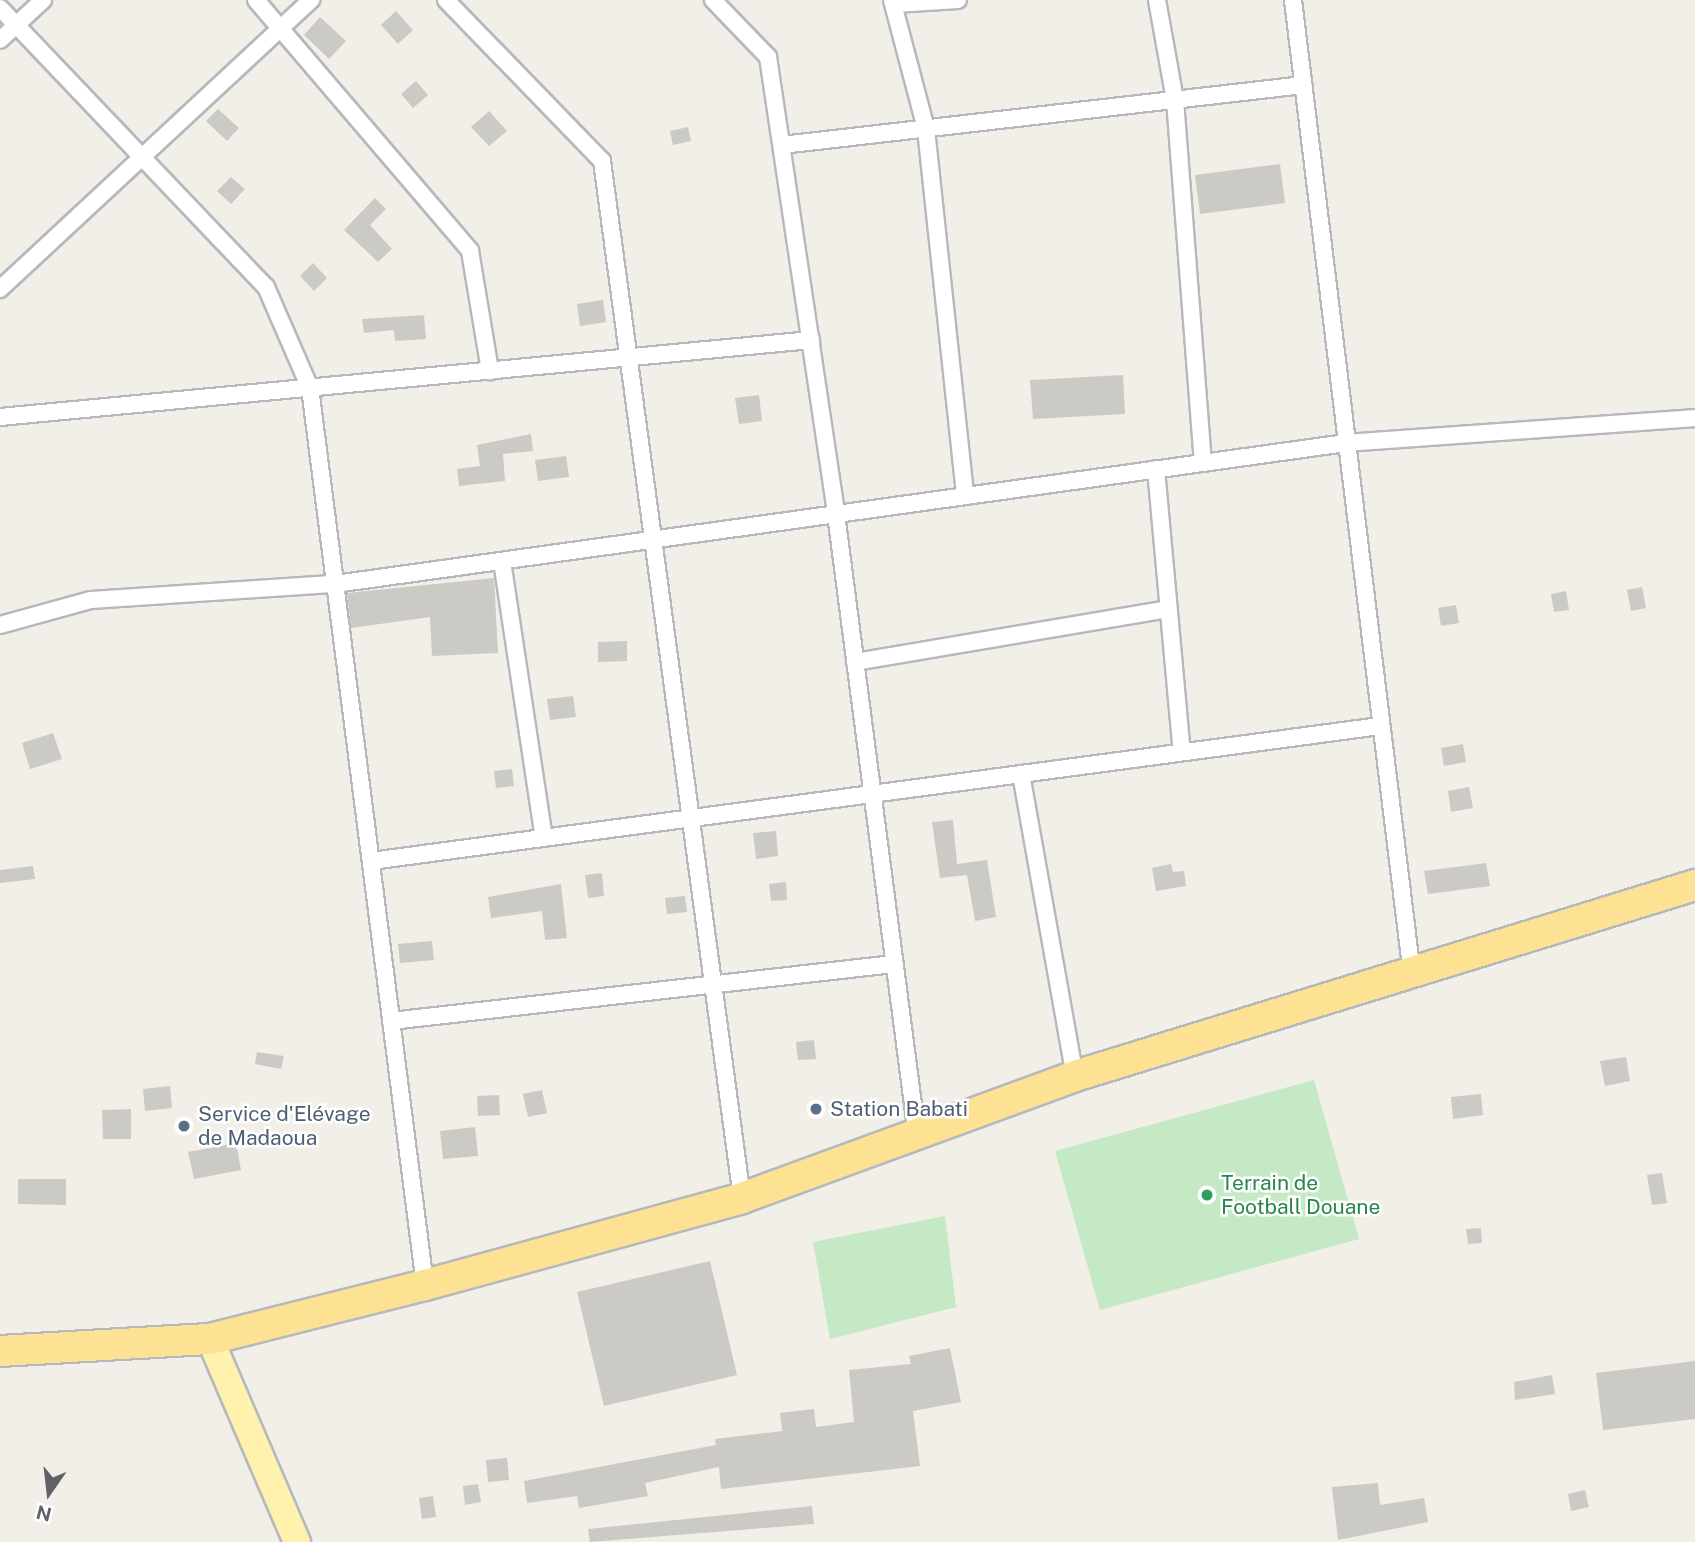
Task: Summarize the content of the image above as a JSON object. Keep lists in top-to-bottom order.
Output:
{
  "places": ["Station Babati", "Service d'Elévage de Madaoua", "Terrain de Football Douane"],
  "north": "bottom"
}
